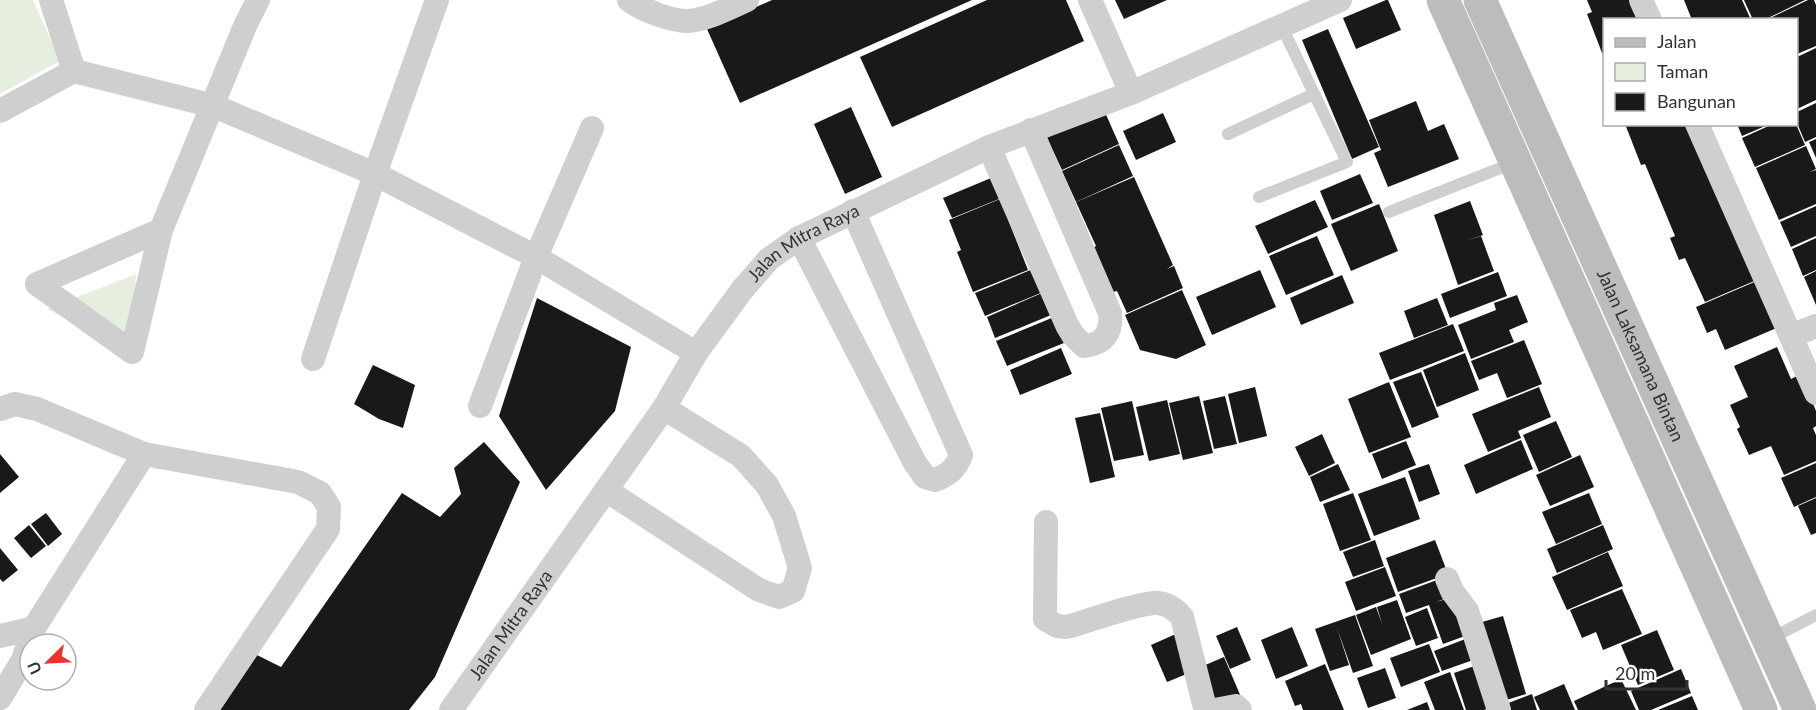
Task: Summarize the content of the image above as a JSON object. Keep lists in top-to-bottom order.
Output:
{
  "streets": {
    "main road": ["Jalan Laksamana Bintan"],
    "street": ["Jalan Mitra Raya"]
  },
  "legend": ["Jalan", "Taman", "Bangunan"],
  "scale_bar": "20 m",
  "north": "bottom left"
}
